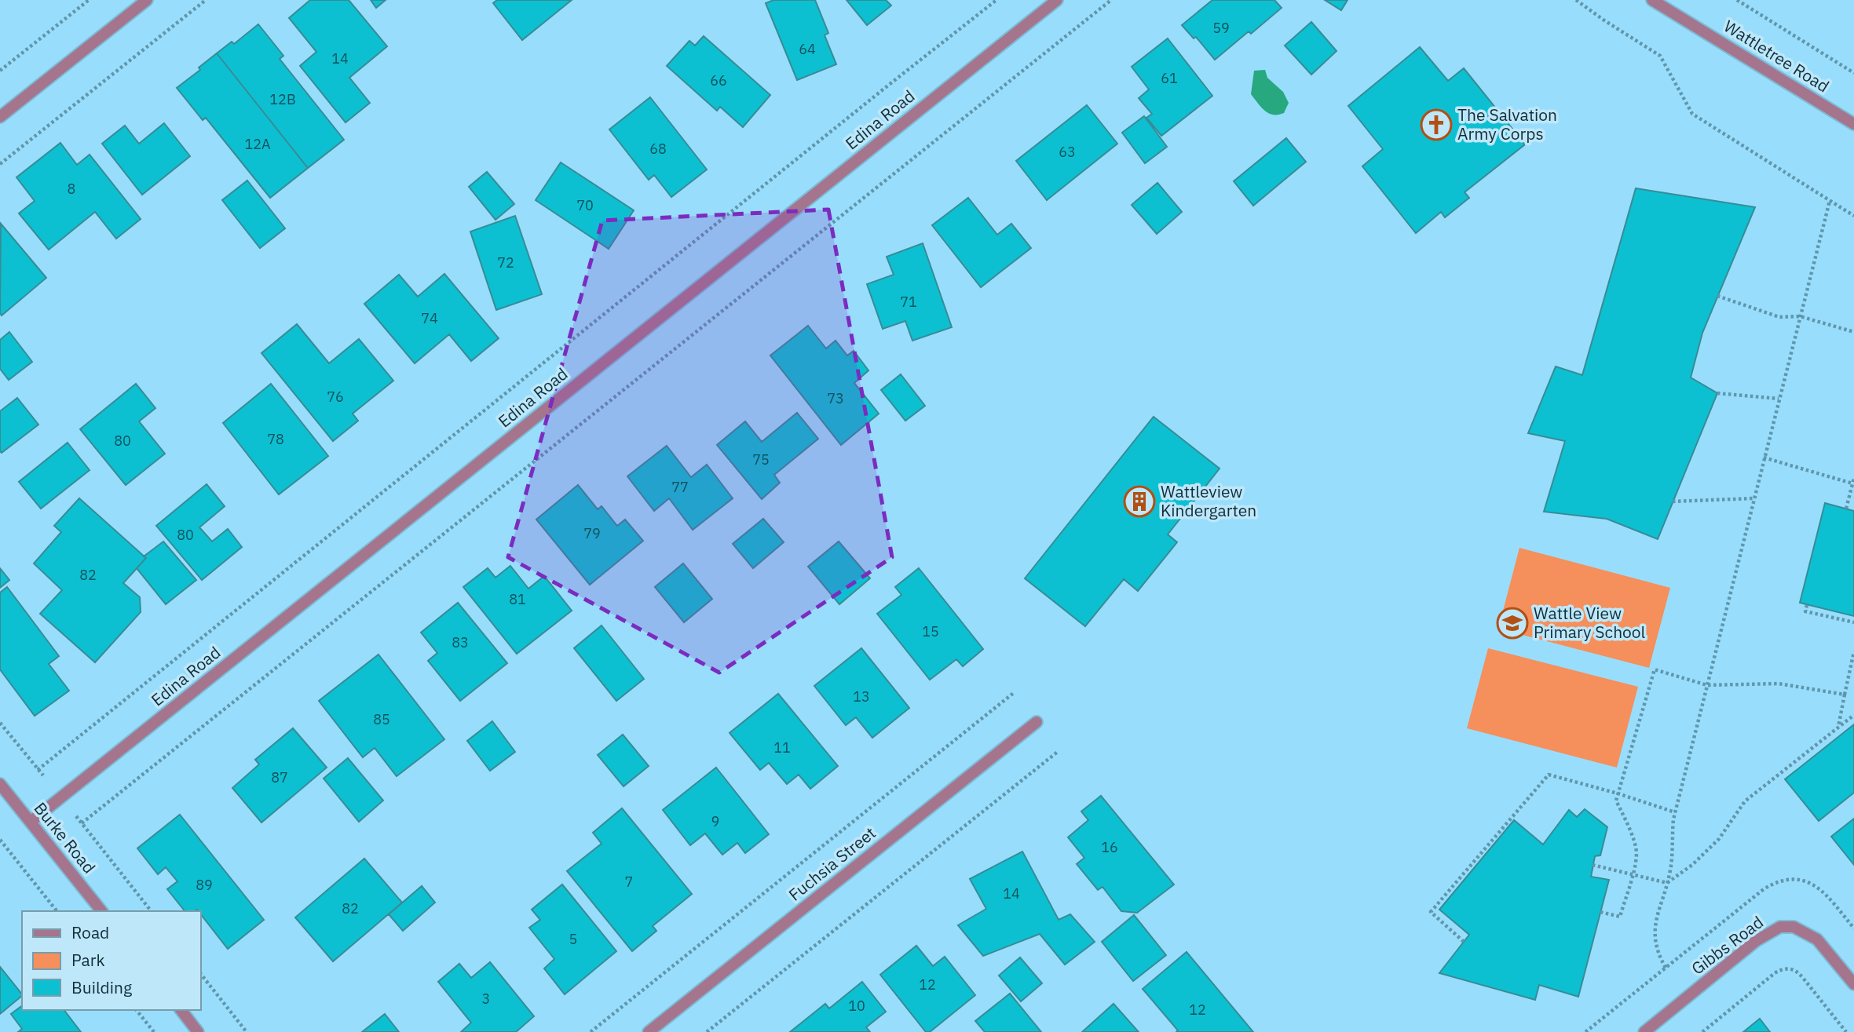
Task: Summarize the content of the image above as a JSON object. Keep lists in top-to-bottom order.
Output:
{
  "streets": {
    "street": [
      "Wattletree Road",
      "Edina Road",
      "Burke Road",
      "Fuchsia Street",
      "Gibbs Road"
    ]
  },
  "crossings": [
    ["Edina Road", "Burke Road"]
  ],
  "places": {
    "church": ["The Salvation Army Corps"],
    "building": ["Wattleview Kindergarten"],
    "school or university": ["Wattle View Primary School"]
  },
  "house_numbers": [
    "59",
    "64",
    "14",
    "61",
    "66",
    "12B",
    "12A",
    "68",
    "63",
    "8",
    "70",
    "72",
    "71",
    "74",
    "76",
    "73",
    "78",
    "80",
    "75",
    "77",
    "79",
    "80",
    "82",
    "81",
    "15",
    "83",
    "13",
    "85",
    "11",
    "87",
    "9",
    "16",
    "7",
    "89",
    "14",
    "82",
    "5",
    "12",
    "3",
    "10",
    "12"
  ],
  "legend": ["Road", "Park", "Building"]
}
